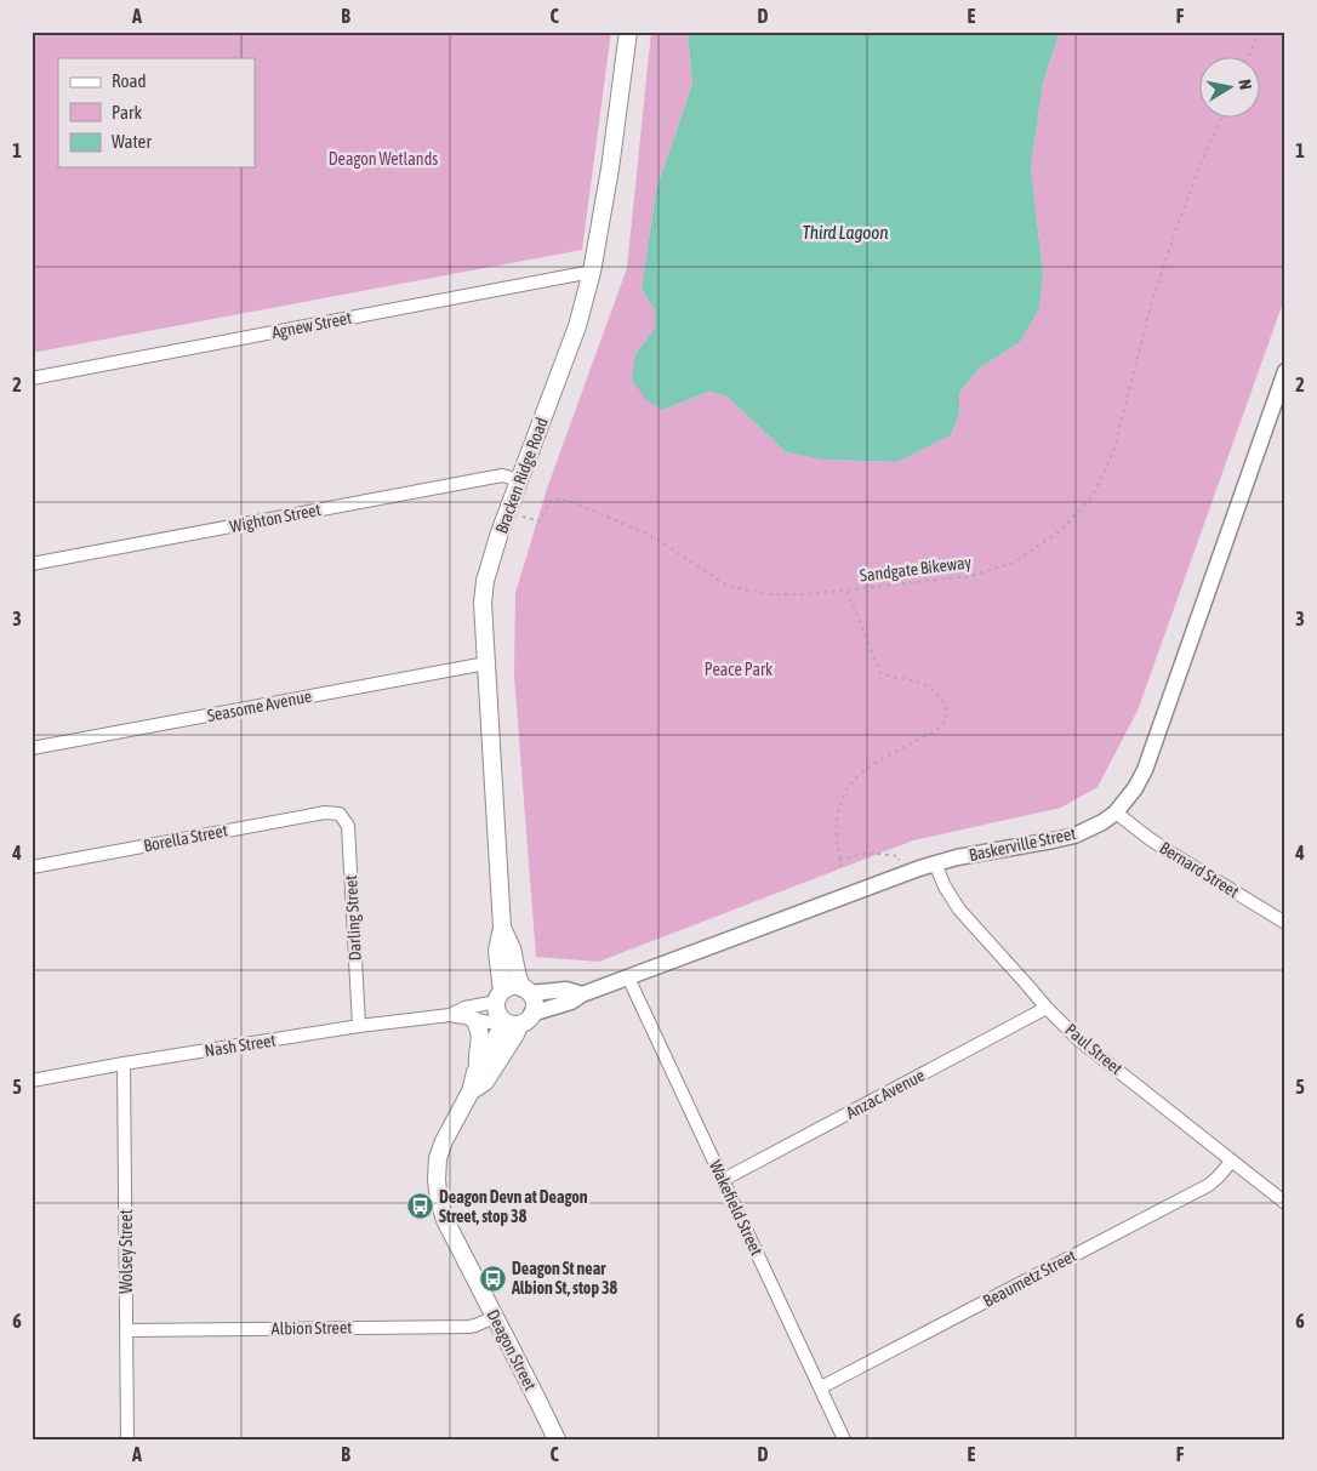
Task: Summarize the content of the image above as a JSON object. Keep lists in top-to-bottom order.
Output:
{
  "streets": {
    "main road": ["Bracken Ridge Road", "Deagon Street"],
    "street": [
      "Agnew Street",
      "Wighton Street",
      "Seasome Avenue",
      "Borella Street",
      "Baskerville Street",
      "Bernard Street",
      "Darling Street",
      "Nash Street",
      "Paul Street",
      "Anzac Avenue",
      "Wakefield Street",
      "Wolsey Street",
      "Beaumetz Street",
      "Albion Street"
    ],
    "path": ["Sandgate Bikeway"]
  },
  "crossings": [
    ["Agnew Street", "Bracken Ridge Road"],
    ["Bracken Ridge Road", "Wighton Street"],
    ["Bracken Ridge Road", "Seasome Avenue"],
    ["Bracken Ridge Road", "Baskerville Street"],
    ["Bracken Ridge Road", "Nash Street"],
    ["Bracken Ridge Road", "Deagon Street"],
    ["Borella Street", "Darling Street"],
    ["Baskerville Street", "Bernard Street"],
    ["Baskerville Street", "Nash Street"],
    ["Baskerville Street", "Paul Street"],
    ["Baskerville Street", "Wakefield Street"],
    ["Baskerville Street", "Deagon Street"],
    ["Darling Street", "Nash Street"],
    ["Nash Street", "Wolsey Street"],
    ["Nash Street", "Deagon Street"],
    ["Paul Street", "Anzac Avenue"],
    ["Paul Street", "Beaumetz Street"],
    ["Anzac Avenue", "Wakefield Street"],
    ["Wakefield Street", "Beaumetz Street"],
    ["Wolsey Street", "Albion Street"],
    ["Albion Street", "Deagon Street"]
  ],
  "water": ["Third Lagoon"],
  "parks": ["Deagon Wetlands", "Peace Park"],
  "places": {
    "bus stop": ["Deagon Devn at Deagon Street, stop 38", "Deagon St near Albion St, stop 38"]
  },
  "legend": ["Road", "Park", "Water"],
  "north": "right",
  "grid": {
    "columns": [
      "A",
      "B",
      "C",
      "D",
      "E",
      "F"
    ],
    "rows": [
      "1",
      "2",
      "3",
      "4",
      "5",
      "6"
    ]
  }
}
